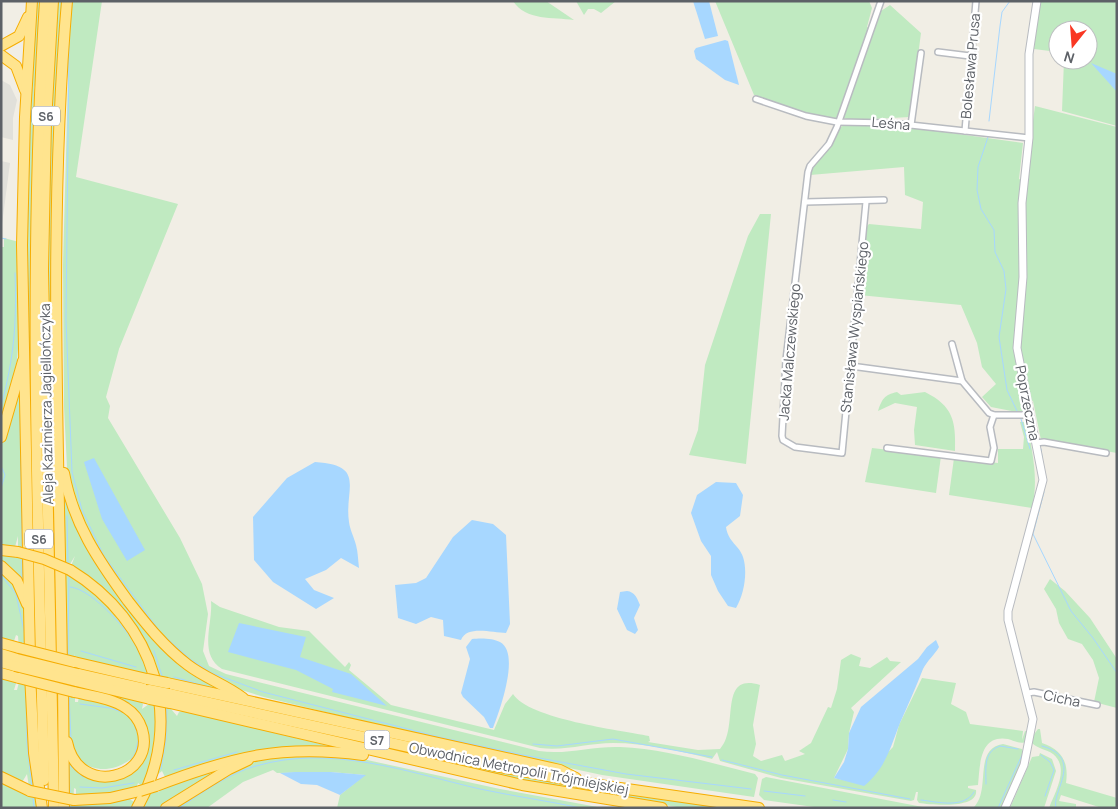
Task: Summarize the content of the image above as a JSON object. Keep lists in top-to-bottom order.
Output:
{
  "streets": {
    "highway": [
      "S6",
      "Aleja Kazimierza Jagiellończyka",
      "S7",
      "Obwodnica Metropolii Trójmiejskiej"
    ],
    "street": [
      "Bolesława Prusa",
      "Leśna",
      "Stanisława Wyspiańskiego",
      "Jacka Malczewskiego",
      "Poprzeczna",
      "Cicha"
    ]
  },
  "crossings": [
    ["Bolesława Prusa", "Leśna"],
    ["Leśna", "Poprzeczna"],
    ["Stanisława Wyspiańskiego", "Jacka Malczewskiego"],
    ["Poprzeczna", "Cicha"],
    ["S7", "Obwodnica Metropolii Trójmiejskiej"]
  ],
  "north": "bottom"
}
